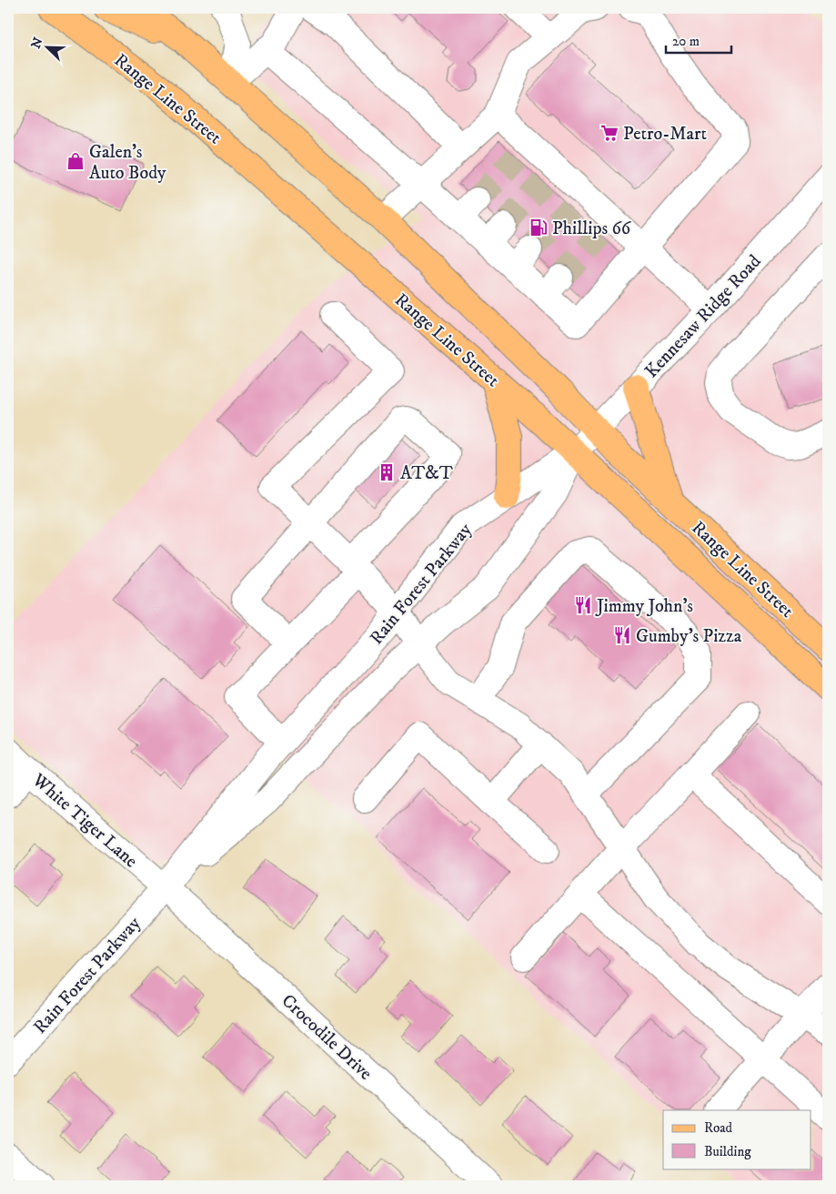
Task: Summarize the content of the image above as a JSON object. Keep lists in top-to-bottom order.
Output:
{
  "streets": {
    "main road": ["Range Line Street"],
    "street": [
      "Kennesaw Ridge Road",
      "Rain Forest Parkway",
      "White Tiger Lane",
      "Crocodile Drive"
    ]
  },
  "crossings": [
    ["Range Line Street", "Kennesaw Ridge Road"],
    ["Range Line Street", "Rain Forest Parkway"],
    ["Kennesaw Ridge Road", "Rain Forest Parkway"],
    ["Rain Forest Parkway", "White Tiger Lane"],
    ["Rain Forest Parkway", "Crocodile Drive"],
    ["White Tiger Lane", "Crocodile Drive"]
  ],
  "places": {
    "supermarket": ["Petro-Mart"],
    "shop": ["Galen's Auto Body"],
    "fuel station": ["Phillips 66"],
    "building": ["AT&T"],
    "restaurant": ["Jimmy John's", "Gumby's Pizza"]
  },
  "legend": ["Road", "Building"],
  "scale_bar": "20 m",
  "north": "top left"
}
